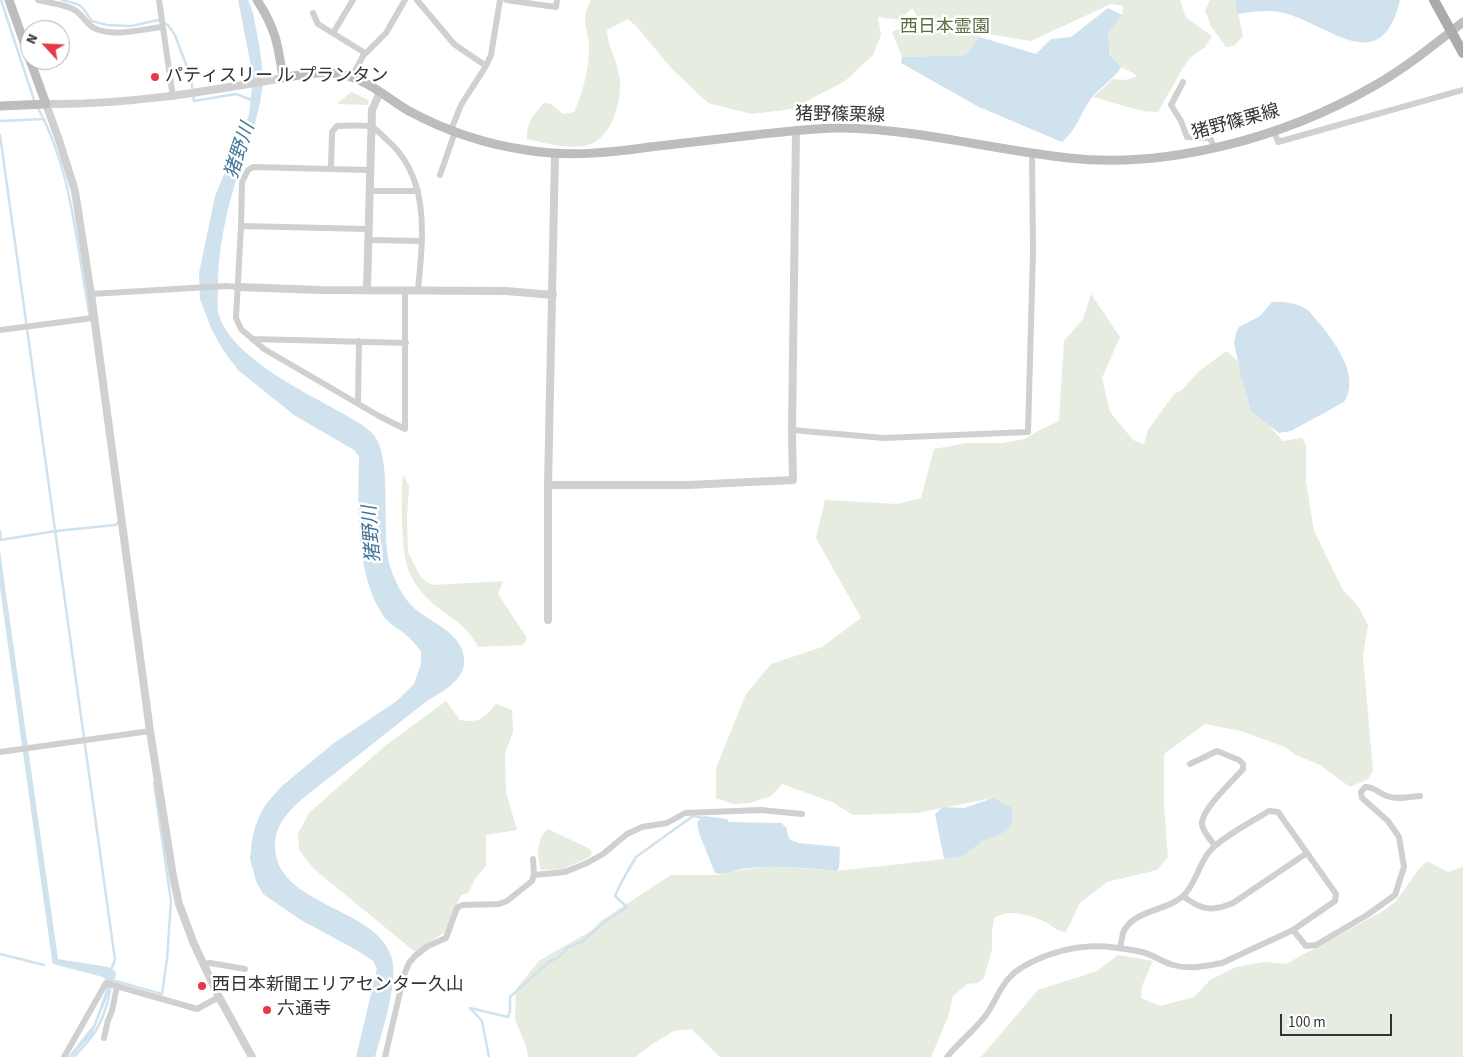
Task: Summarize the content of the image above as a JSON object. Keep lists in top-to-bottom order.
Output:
{
  "streets": {
    "main road": ["猪野篠栗線"]
  },
  "water": ["猪野川"],
  "parks": ["西日本霊園"],
  "places": ["パティスリー ル プランタン", "西日本新聞エリアセンター久山", "六通寺"],
  "scale_bar": "100 m",
  "north": "top left"
}
